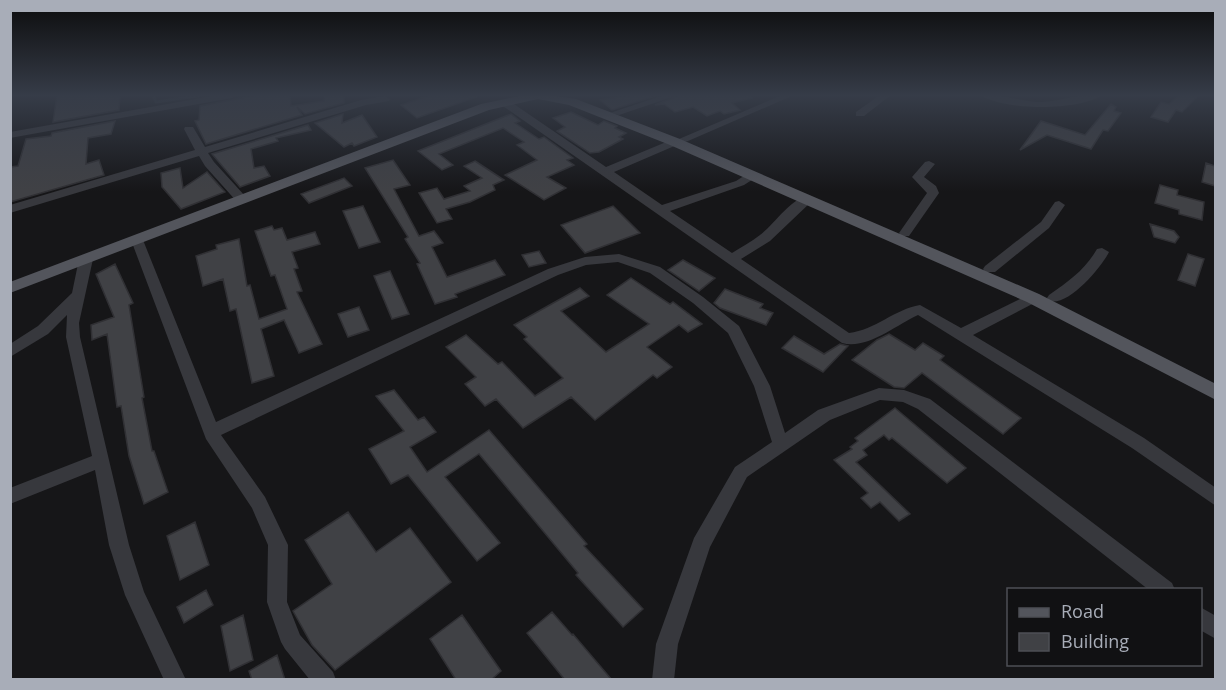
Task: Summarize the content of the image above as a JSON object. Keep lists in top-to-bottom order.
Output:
{
  "legend": ["Road", "Building"]
}
